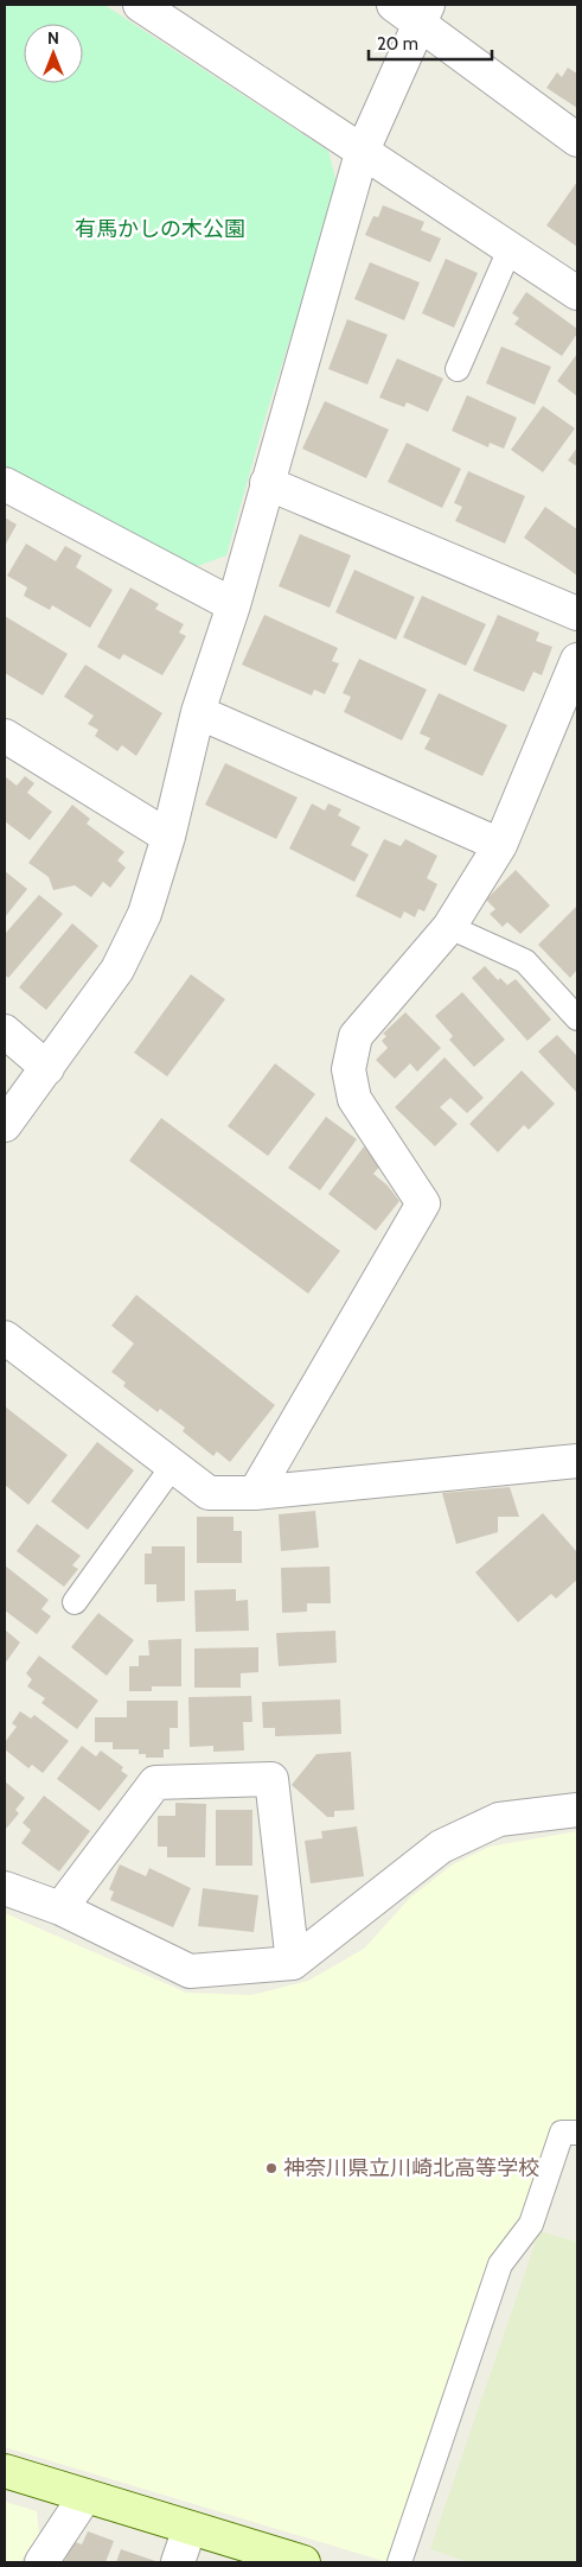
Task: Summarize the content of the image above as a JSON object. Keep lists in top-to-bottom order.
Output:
{
  "parks": ["有馬かしの木公園"],
  "places": ["神奈川県立川崎北高等学校"],
  "scale_bar": "20 m",
  "north": "top"
}
